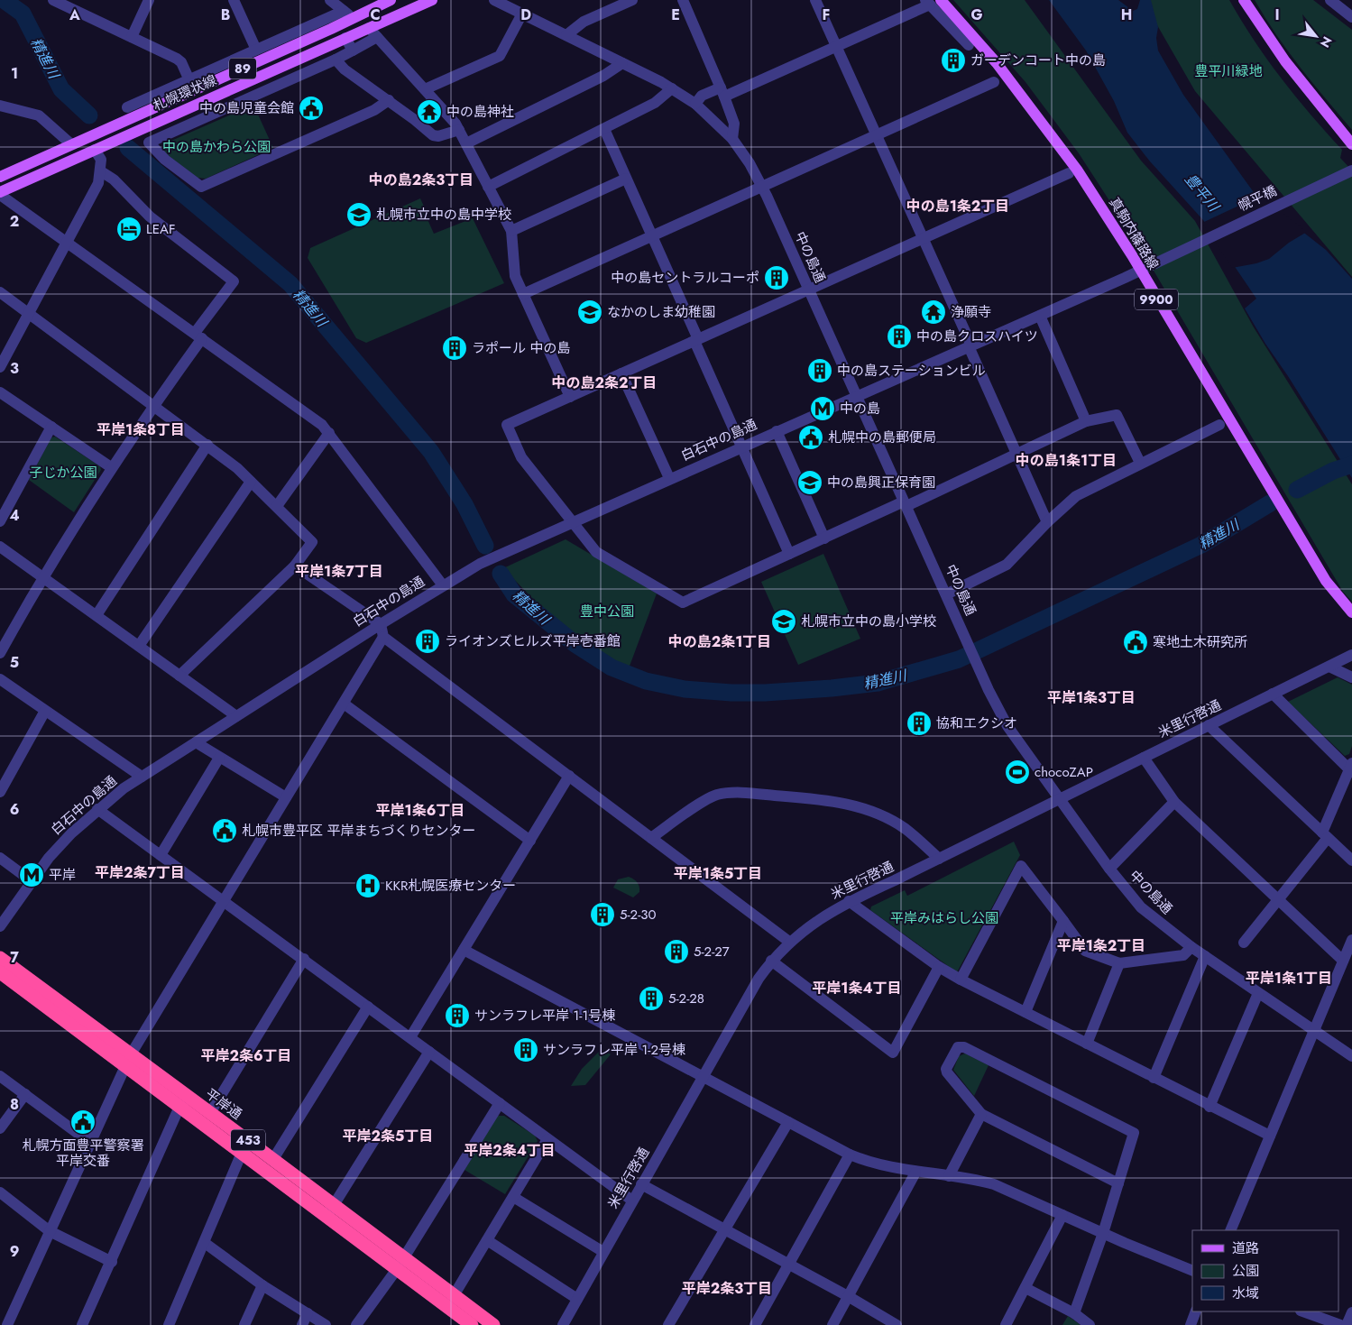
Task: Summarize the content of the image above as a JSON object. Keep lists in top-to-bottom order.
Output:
{
  "streets": {
    "highway": ["平岸通", "453"],
    "main road": [
      "89",
      "札幌環状線",
      "真駒内篠路線",
      "9900"
    ],
    "street": [
      "幌平橋",
      "中の島通",
      "白石中の島通",
      "米里行啓通"
    ]
  },
  "crossings": [
    ["幌平橋", "真駒内篠路線"],
    ["幌平橋", "白石中の島通"],
    ["中の島通", "白石中の島通"],
    ["中の島通", "米里行啓通"]
  ],
  "districts": [
    "中の島2条3丁目",
    "中の島1条2丁目",
    "中の島2条2丁目",
    "平岸1条8丁目",
    "中の島1条1丁目",
    "平岸1条7丁目",
    "中の島2条1丁目",
    "平岸1条3丁目",
    "平岸1条6丁目",
    "平岸2条7丁目",
    "平岸1条5丁目",
    "平岸1条2丁目",
    "平岸1条1丁目",
    "平岸1条4丁目",
    "平岸2条6丁目",
    "平岸2条5丁目",
    "平岸2条4丁目",
    "平岸2条3丁目"
  ],
  "water": ["精進川", "豊平川"],
  "parks": [
    "豊平川緑地",
    "中の島かわら公園",
    "子じか公園",
    "豊中公園",
    "平岸みはらし公園"
  ],
  "places": {
    "building": [
      "ガーデンコート中の島",
      "中の島セントラルコーポ",
      "中の島クロスハイツ",
      "ラポール 中の島",
      "中の島ステーションビル",
      "ライオンズヒルズ平岸壱番館",
      "協和エクシオ",
      "5-2-30",
      "5-2-27",
      "5-2-28",
      "サンラフレ平岸 1-1号棟",
      "サンラフレ平岸 1-2号棟"
    ],
    "public building": [
      "中の島児童会館",
      "札幌中の島郵便局",
      "寒地土木研究所",
      "札幌市豊平区 平岸まちづくりセンター",
      "札幌方面豊平警察署 平岸交番"
    ],
    "temple": ["中の島神社", "浄願寺"],
    "school or university": [
      "札幌市立中の島中学校",
      "なかのしま幼稚園",
      "中の島興正保育園",
      "札幌市立中の島小学校"
    ],
    "hotel": ["LEAF"],
    "metro station": ["中の島", "平岸"],
    "sports": ["chocoZAP"],
    "hospital": ["KKR札幌医療センター"]
  },
  "legend": ["道路", "公園", "水域"],
  "north": "bottom right",
  "grid": {
    "columns": [
      "A",
      "B",
      "C",
      "D",
      "E",
      "F",
      "G",
      "H",
      "I"
    ],
    "rows": [
      "1",
      "2",
      "3",
      "4",
      "5",
      "6",
      "7",
      "8",
      "9"
    ]
  }
}
